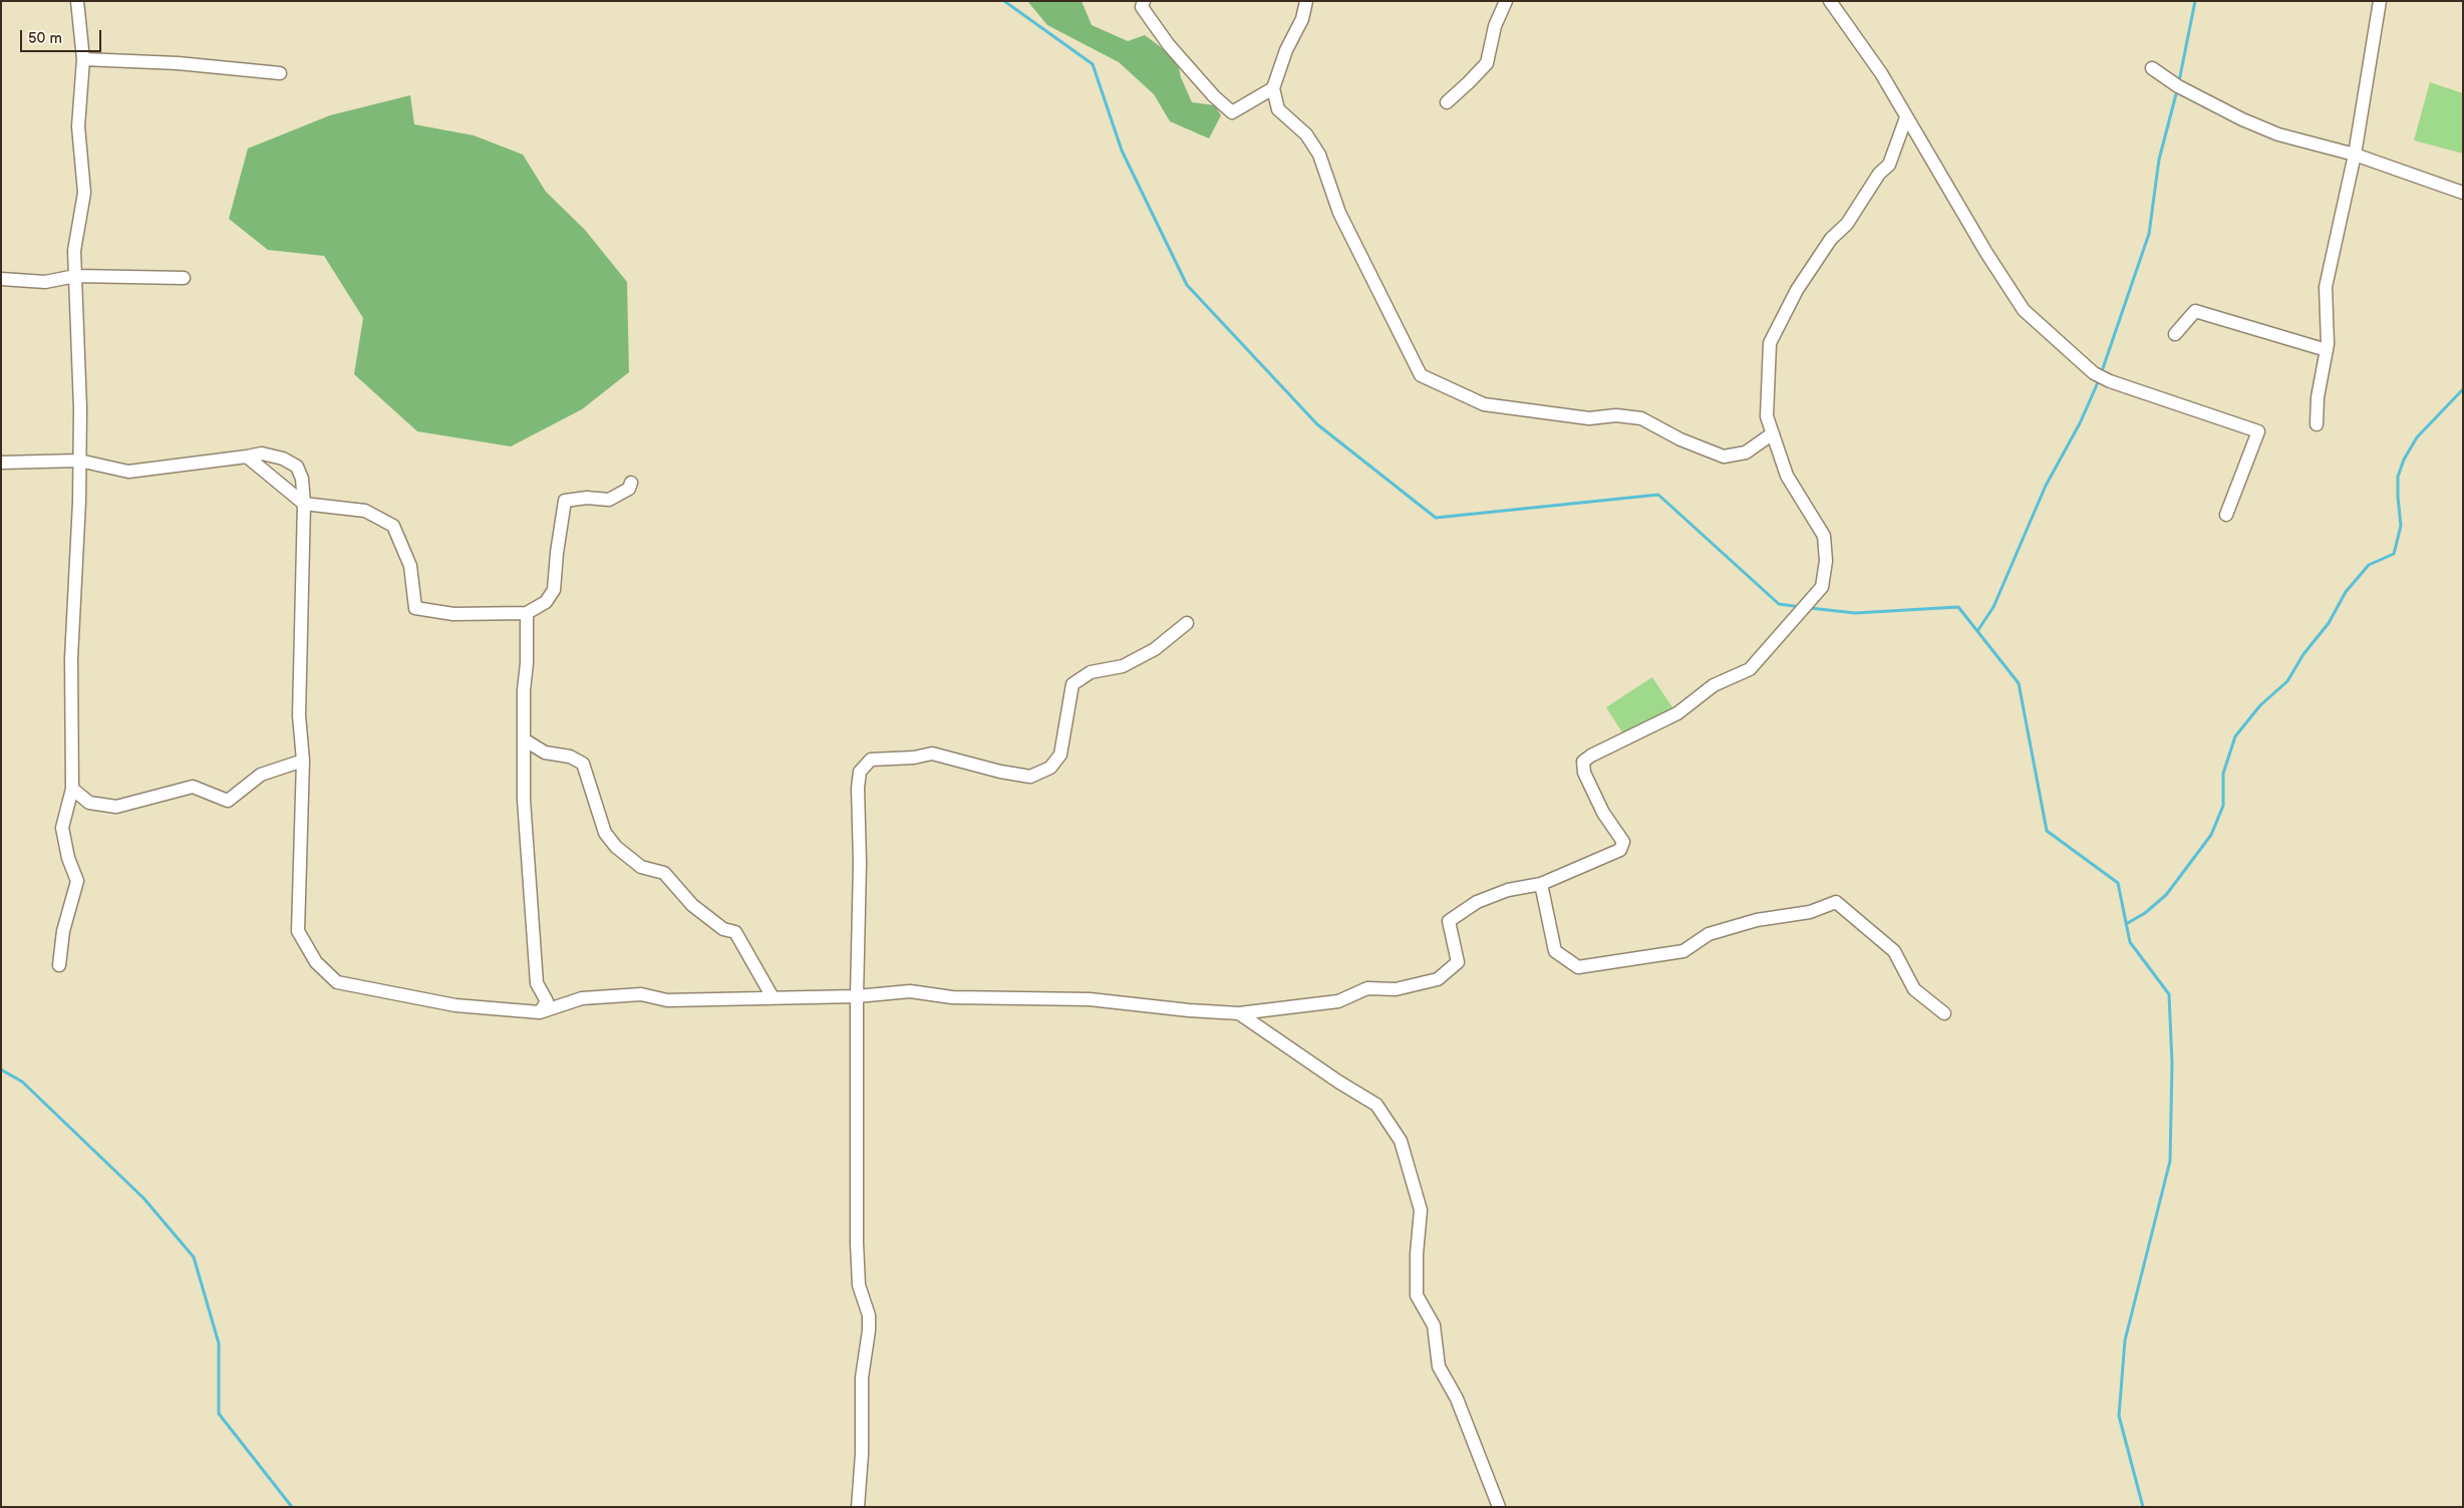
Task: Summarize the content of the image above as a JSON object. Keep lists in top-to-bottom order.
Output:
{
  "scale_bar": "50 m"
}
